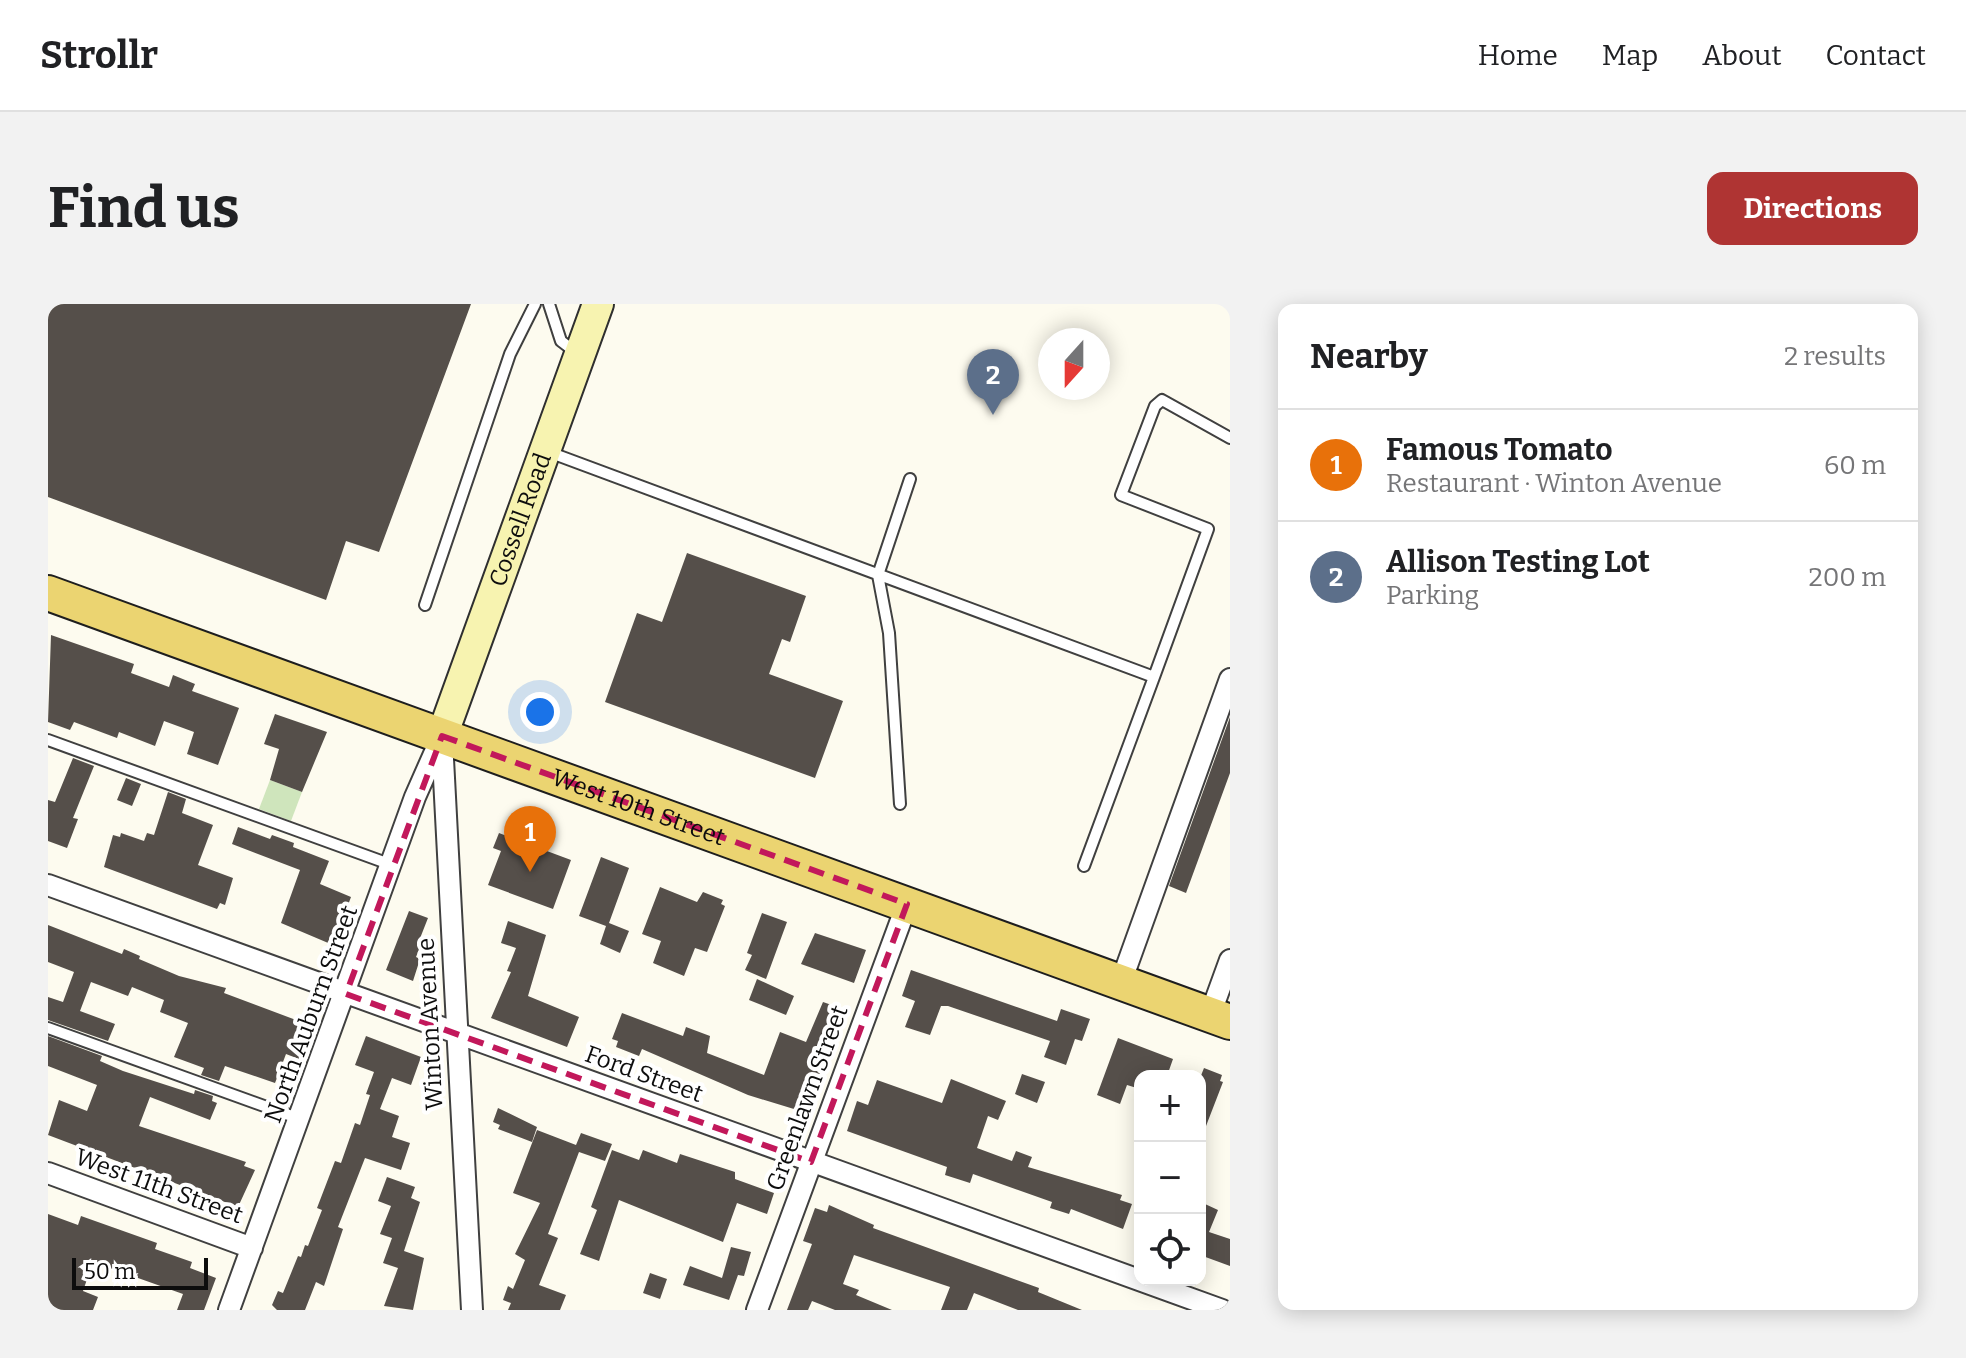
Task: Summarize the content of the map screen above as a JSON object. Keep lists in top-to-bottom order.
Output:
{
  "streets": {
    "main road": ["Cossell Road", "West 10th Street"],
    "street": [
      "North Auburn Street",
      "Winton Avenue",
      "Ford Street",
      "Greenlawn Street",
      "West 11th Street"
    ]
  },
  "crossings": [
    ["Cossell Road", "West 10th Street"],
    ["Cossell Road", "North Auburn Street"],
    ["Cossell Road", "Winton Avenue"],
    ["West 10th Street", "North Auburn Street"],
    ["West 10th Street", "Winton Avenue"],
    ["West 10th Street", "Greenlawn Street"],
    ["North Auburn Street", "Winton Avenue"],
    ["North Auburn Street", "Ford Street"],
    ["North Auburn Street", "West 11th Street"],
    ["Winton Avenue", "Ford Street"],
    ["Ford Street", "Greenlawn Street"]
  ],
  "scale_bar": "50 m",
  "north": "bottom",
  "page": {
    "header": "Strollr",
    "nav": [
      "Home",
      "Map",
      "About",
      "Contact"
    ],
    "buttons": "Directions",
    "title": "Find us",
    "heading": ["Nearby", "2 results"],
    "pins": ["2", "1"],
    "list": [
      {
        "mark": "1",
        "name": "Famous Tomato",
        "note": "Restaurant · Winton Avenue",
        "value": "60 m"
      },
      {
        "mark": "2",
        "name": "Allison Testing Lot",
        "note": "Parking",
        "value": "200 m"
      }
    ],
    "map_buttons": ["+", "−"],
    "scale": "50 m"
  }
}
